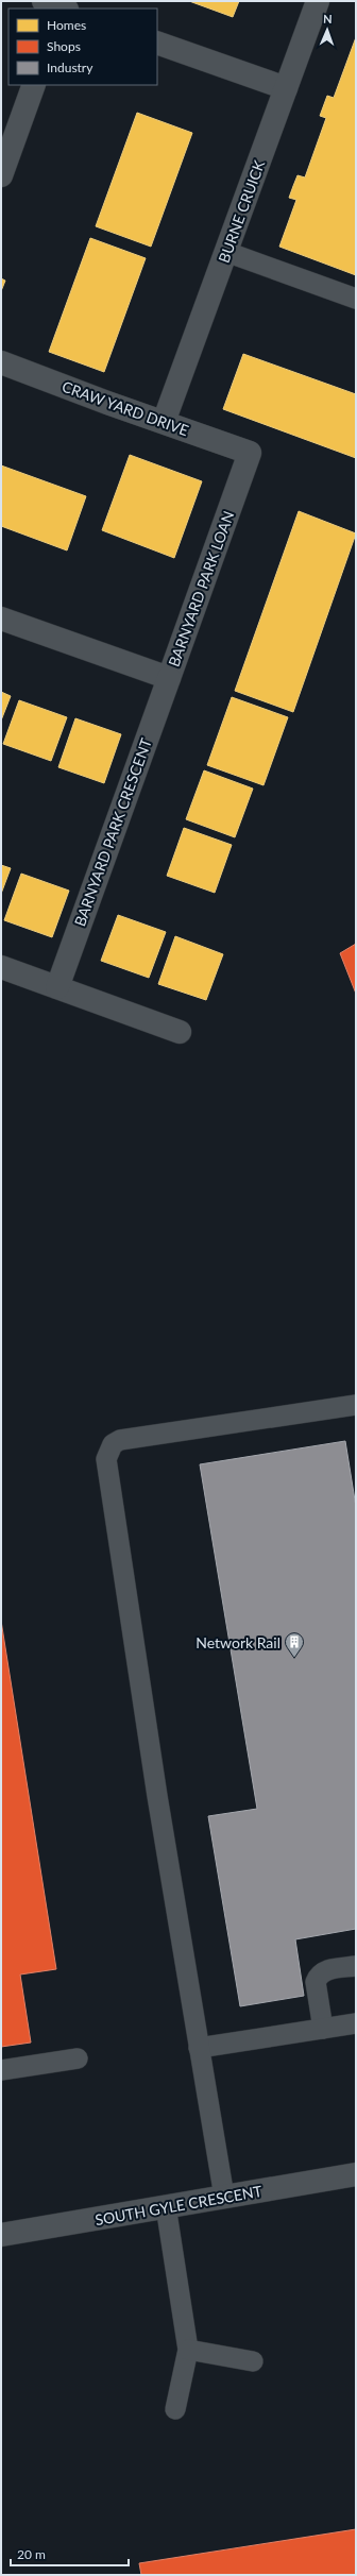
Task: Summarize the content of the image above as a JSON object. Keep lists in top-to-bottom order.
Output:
{
  "streets": {
    "street": [
      "BURNE CRUICK",
      "CRAW YARD DRIVE",
      "BARNYARD PARK LOAN",
      "BARNYARD PARK CRESCENT",
      "SOUTH GYLE CRESCENT"
    ]
  },
  "crossings": [
    ["BURNE CRUICK", "CRAW YARD DRIVE"],
    ["CRAW YARD DRIVE", "BARNYARD PARK LOAN"],
    ["BARNYARD PARK LOAN", "BARNYARD PARK CRESCENT"]
  ],
  "places": {
    "building": ["Network Rail"]
  },
  "legend": ["Homes", "Shops", "Industry"],
  "scale_bar": "20 m",
  "north": "top"
}
